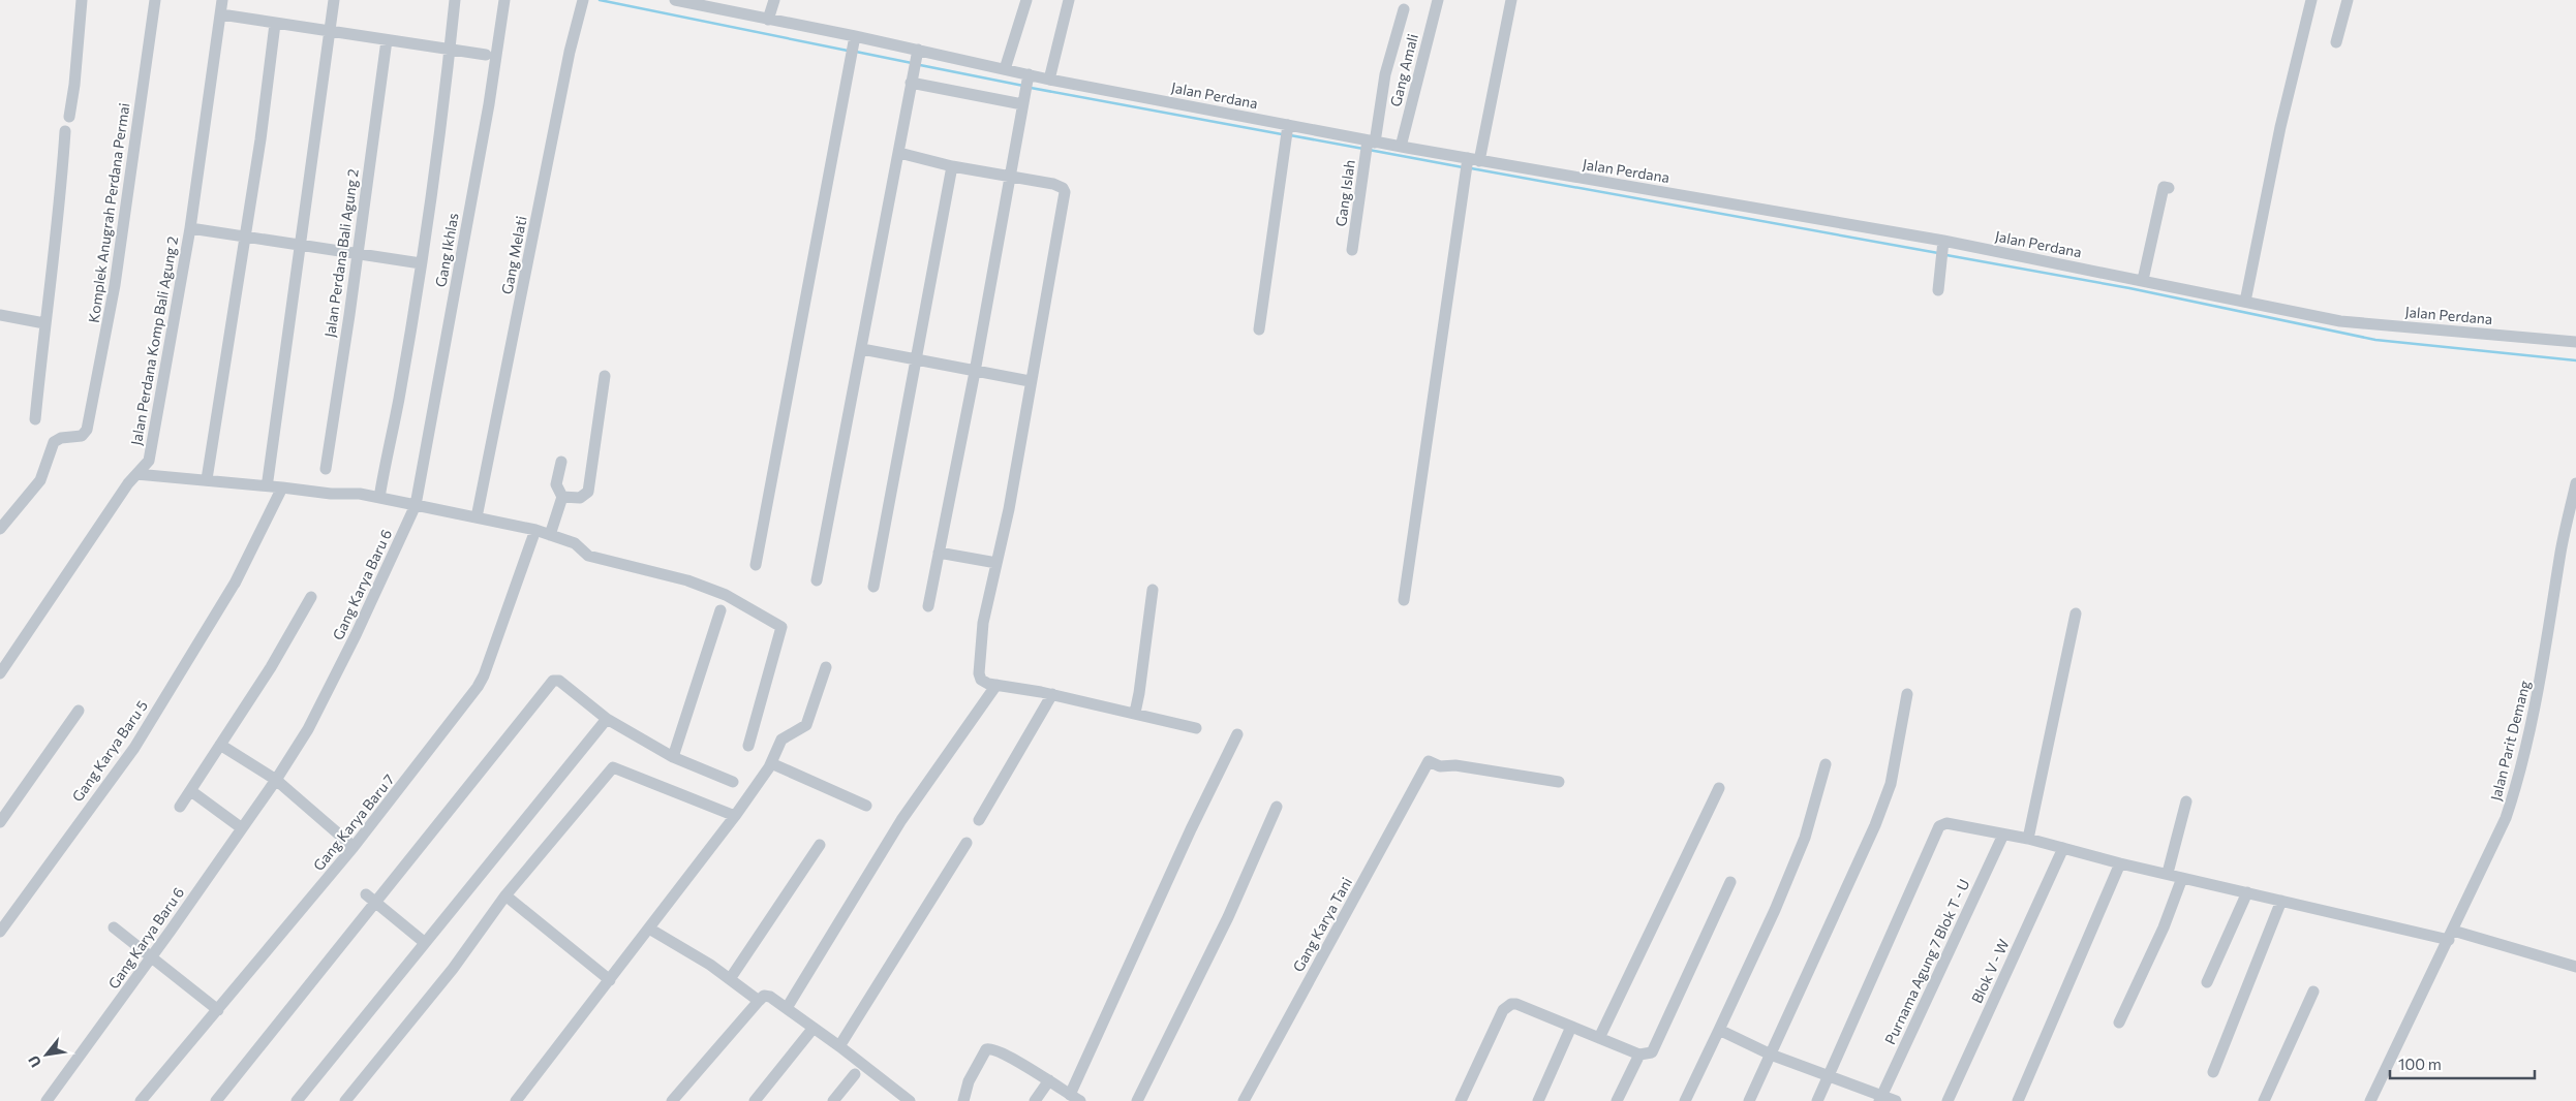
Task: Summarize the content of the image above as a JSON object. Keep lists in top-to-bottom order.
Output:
{
  "streets": {
    "street": [
      "Gang Amali",
      "Jalan Perdana",
      "Gang Islah",
      "Komplek Anugrah Perdana Permai",
      "Gang Ikhlas",
      "Jalan Perdana Bali Agung 2",
      "Gang Melati",
      "Jalan Perdana Komp Bali Agung 2",
      "Gang Karya Baru 6",
      "Jalan Parit Demang",
      "Gang Karya Baru 5",
      "Gang Karya Baru 7",
      "Gang Karya Tani",
      "Purnama Agung 7 Blok T - U",
      "Blok V - W"
    ]
  },
  "crossings": [
    ["Gang Amali", "Jalan Perdana"],
    ["Jalan Perdana", "Gang Islah"],
    ["Gang Ikhlas", "Gang Karya Baru 6"]
  ],
  "scale_bar": "100 m",
  "north": "bottom left"
}
